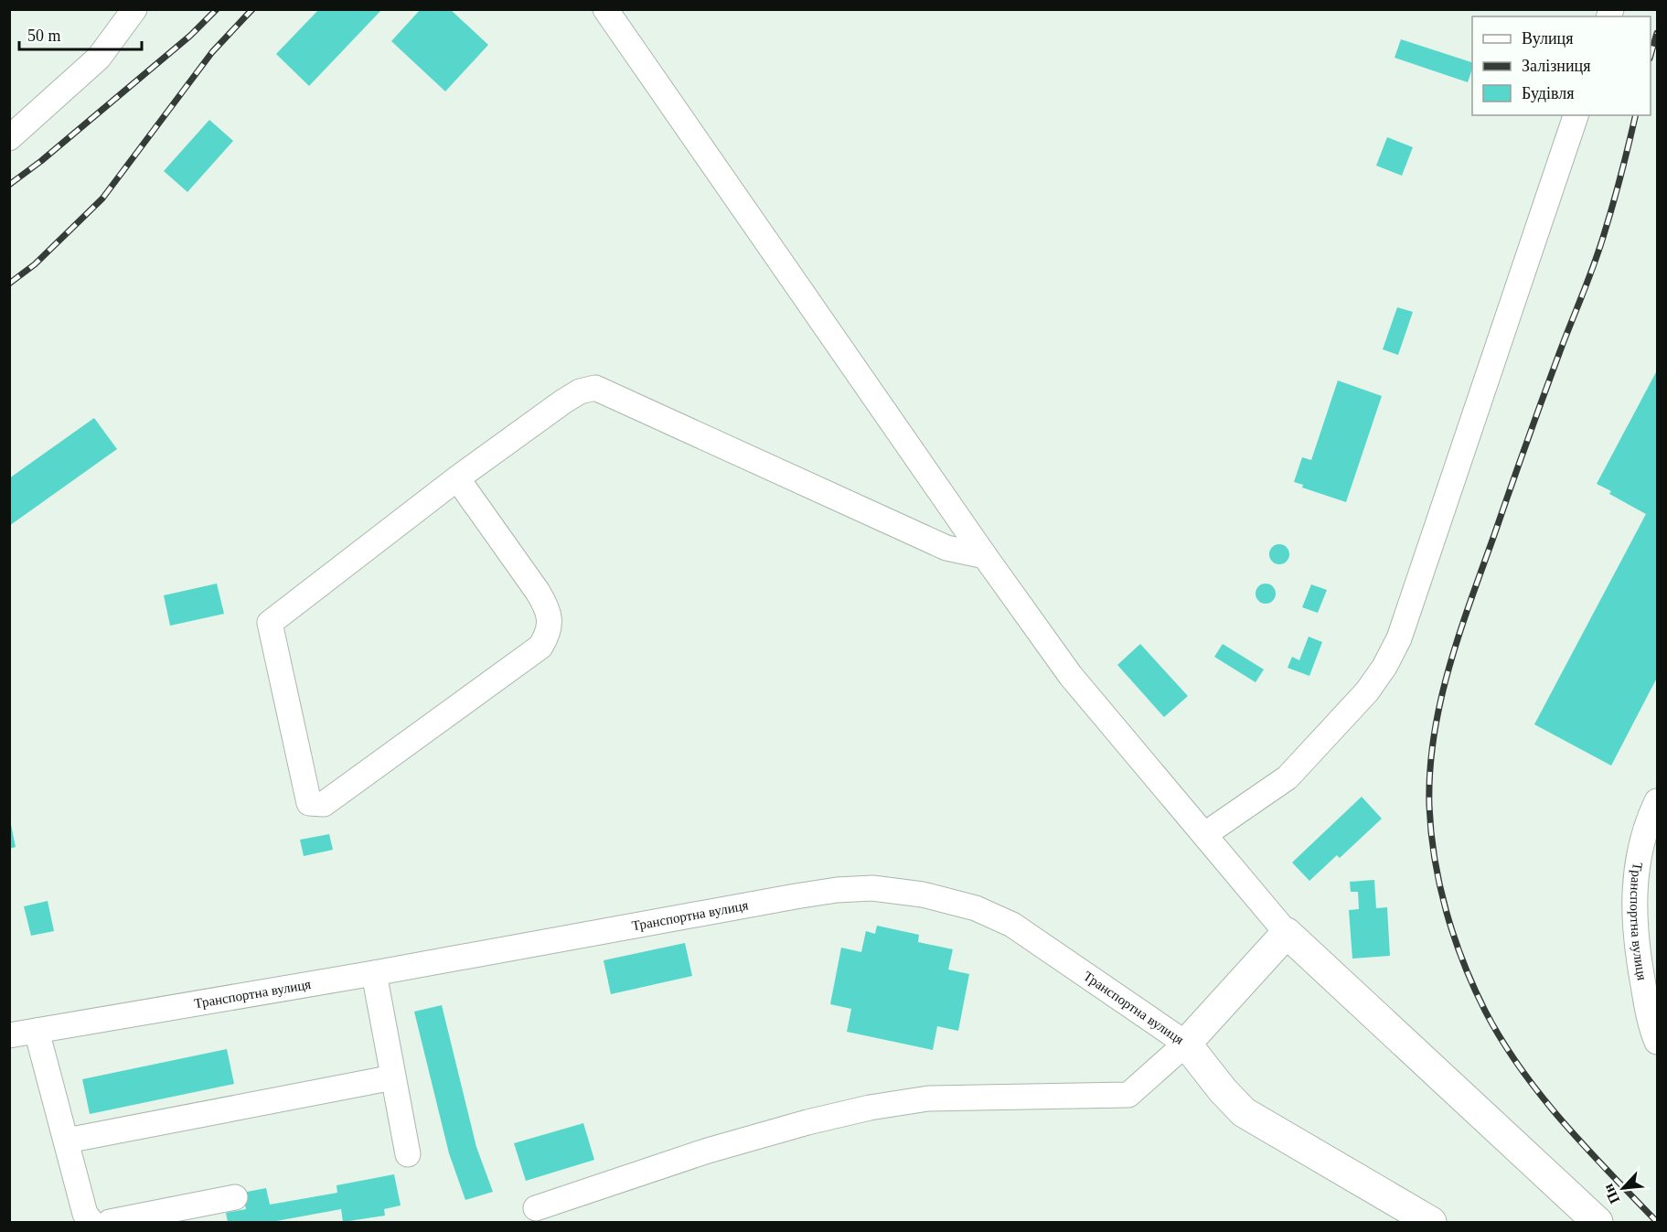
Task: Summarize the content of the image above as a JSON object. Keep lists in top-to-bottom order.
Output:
{
  "streets": {
    "main road": ["Транспортна вулиця"]
  },
  "legend": ["Вулиця", "Залізниця", "Будівля"],
  "scale_bar": "50 m",
  "north": "bottom left"
}
